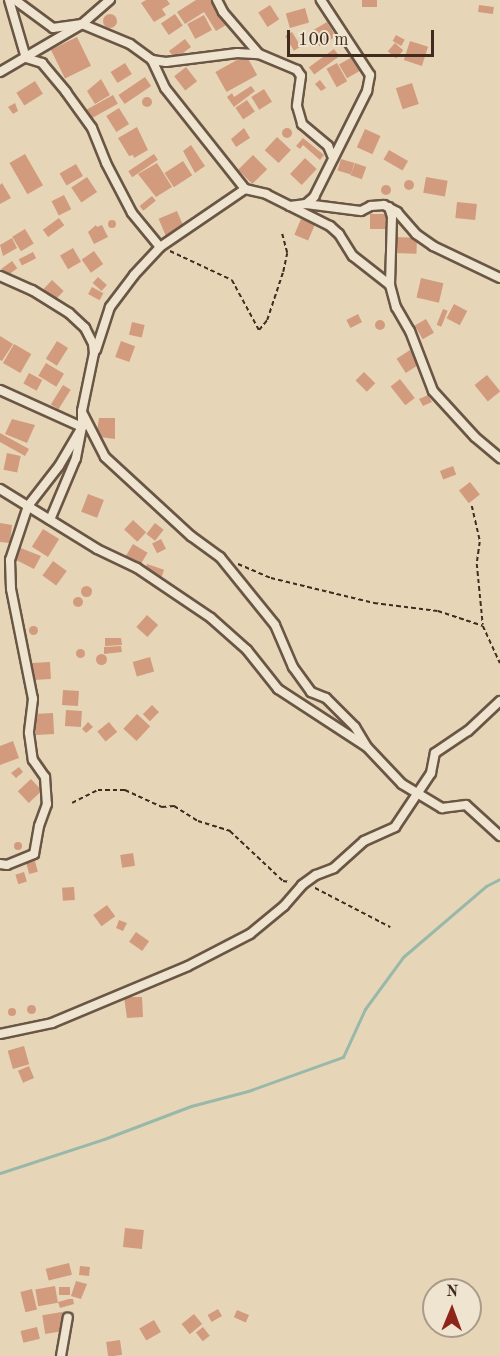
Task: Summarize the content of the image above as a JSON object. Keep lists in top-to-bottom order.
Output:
{
  "scale_bar": "100 m",
  "north": "top"
}
